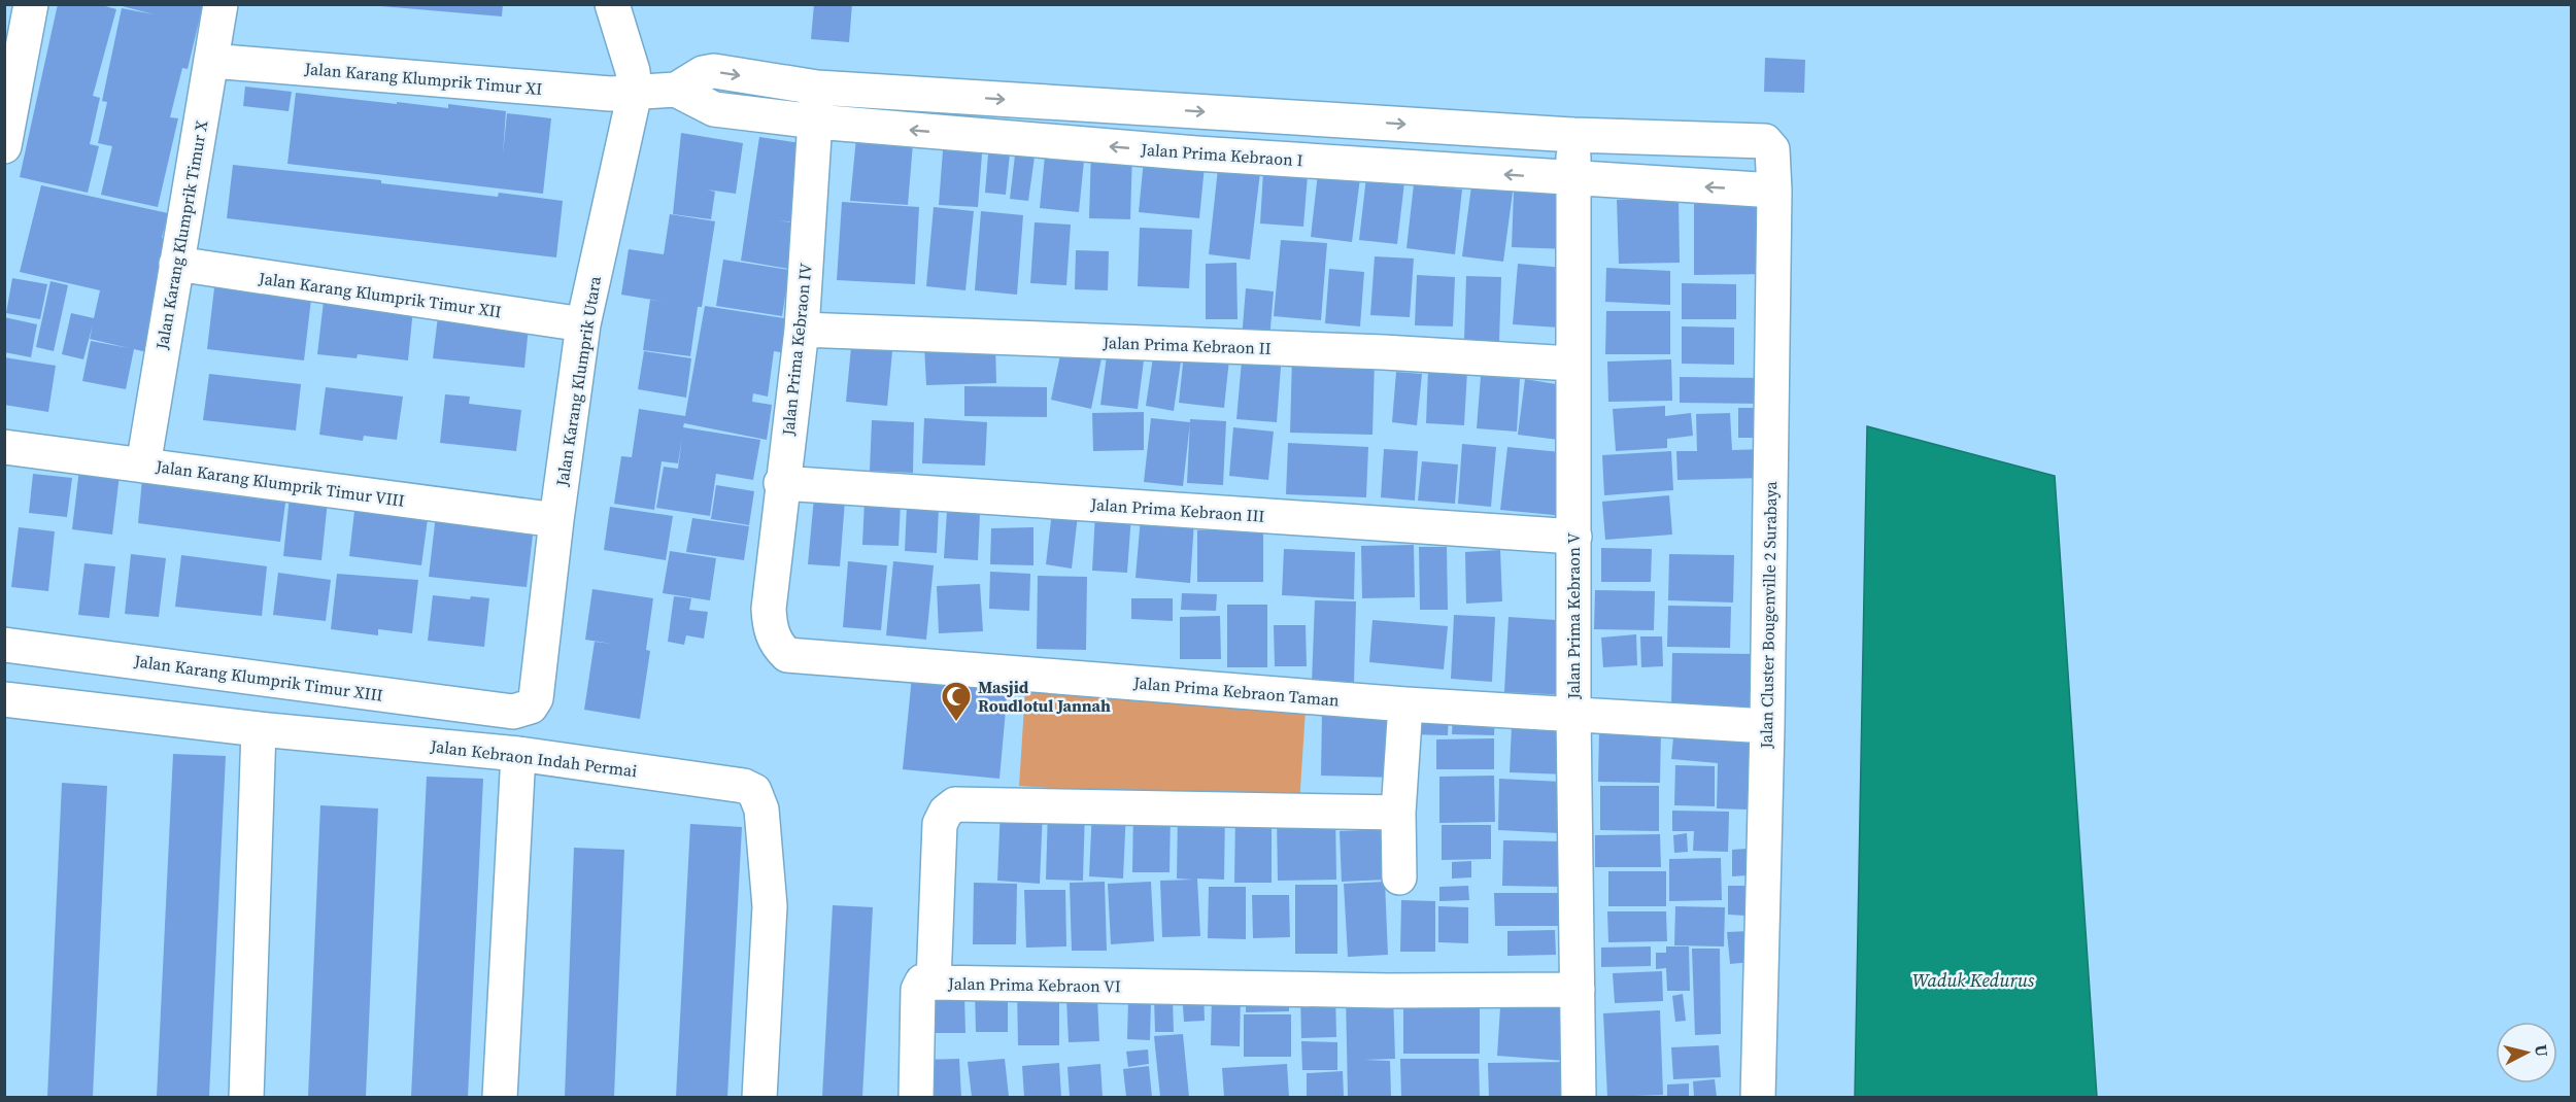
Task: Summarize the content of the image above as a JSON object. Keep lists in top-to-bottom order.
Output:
{
  "streets": {
    "street": [
      "Jalan Karang Klumprik Timur XI",
      "Jalan Prima Kebraon I",
      "Jalan Karang Klumprik Timur X",
      "Jalan Karang Klumprik Timur XII",
      "Jalan Prima Kebraon II",
      "Jalan Prima Kebraon IV",
      "Jalan Karang Klumprik Utara",
      "Jalan Karang Klumprik Timur VIII",
      "Jalan Prima Kebraon III",
      "Jalan Cluster Bougenville 2 Surabaya",
      "Jalan Prima Kebraon V",
      "Jalan Karang Klumprik Timur XIII",
      "Jalan Prima Kebraon Taman",
      "Jalan Kebraon Indah Permai",
      "Jalan Prima Kebraon VI"
    ]
  },
  "crossings": [
    ["Jalan Karang Klumprik Timur XI", "Jalan Karang Klumprik Timur X"],
    ["Jalan Karang Klumprik Timur XI", "Jalan Karang Klumprik Utara"],
    ["Jalan Prima Kebraon I", "Jalan Prima Kebraon IV"],
    ["Jalan Prima Kebraon I", "Jalan Cluster Bougenville 2 Surabaya"],
    ["Jalan Prima Kebraon I", "Jalan Prima Kebraon V"],
    ["Jalan Karang Klumprik Timur X", "Jalan Karang Klumprik Timur XII"],
    ["Jalan Karang Klumprik Timur X", "Jalan Karang Klumprik Timur VIII"],
    ["Jalan Karang Klumprik Timur XII", "Jalan Karang Klumprik Utara"],
    ["Jalan Prima Kebraon II", "Jalan Prima Kebraon IV"],
    ["Jalan Prima Kebraon II", "Jalan Prima Kebraon V"],
    ["Jalan Prima Kebraon IV", "Jalan Prima Kebraon III"],
    ["Jalan Prima Kebraon IV", "Jalan Prima Kebraon Taman"],
    ["Jalan Karang Klumprik Utara", "Jalan Karang Klumprik Timur VIII"],
    ["Jalan Karang Klumprik Utara", "Jalan Karang Klumprik Timur XIII"],
    ["Jalan Prima Kebraon III", "Jalan Prima Kebraon V"],
    ["Jalan Cluster Bougenville 2 Surabaya", "Jalan Prima Kebraon V"],
    ["Jalan Cluster Bougenville 2 Surabaya", "Jalan Prima Kebraon Taman"],
    ["Jalan Prima Kebraon V", "Jalan Prima Kebraon Taman"],
    ["Jalan Prima Kebraon V", "Jalan Prima Kebraon VI"]
  ],
  "water": ["Waduk Kedurus"],
  "places": {
    "mosque": ["Masjid Roudlotul Jannah"]
  },
  "north": "right"
}
